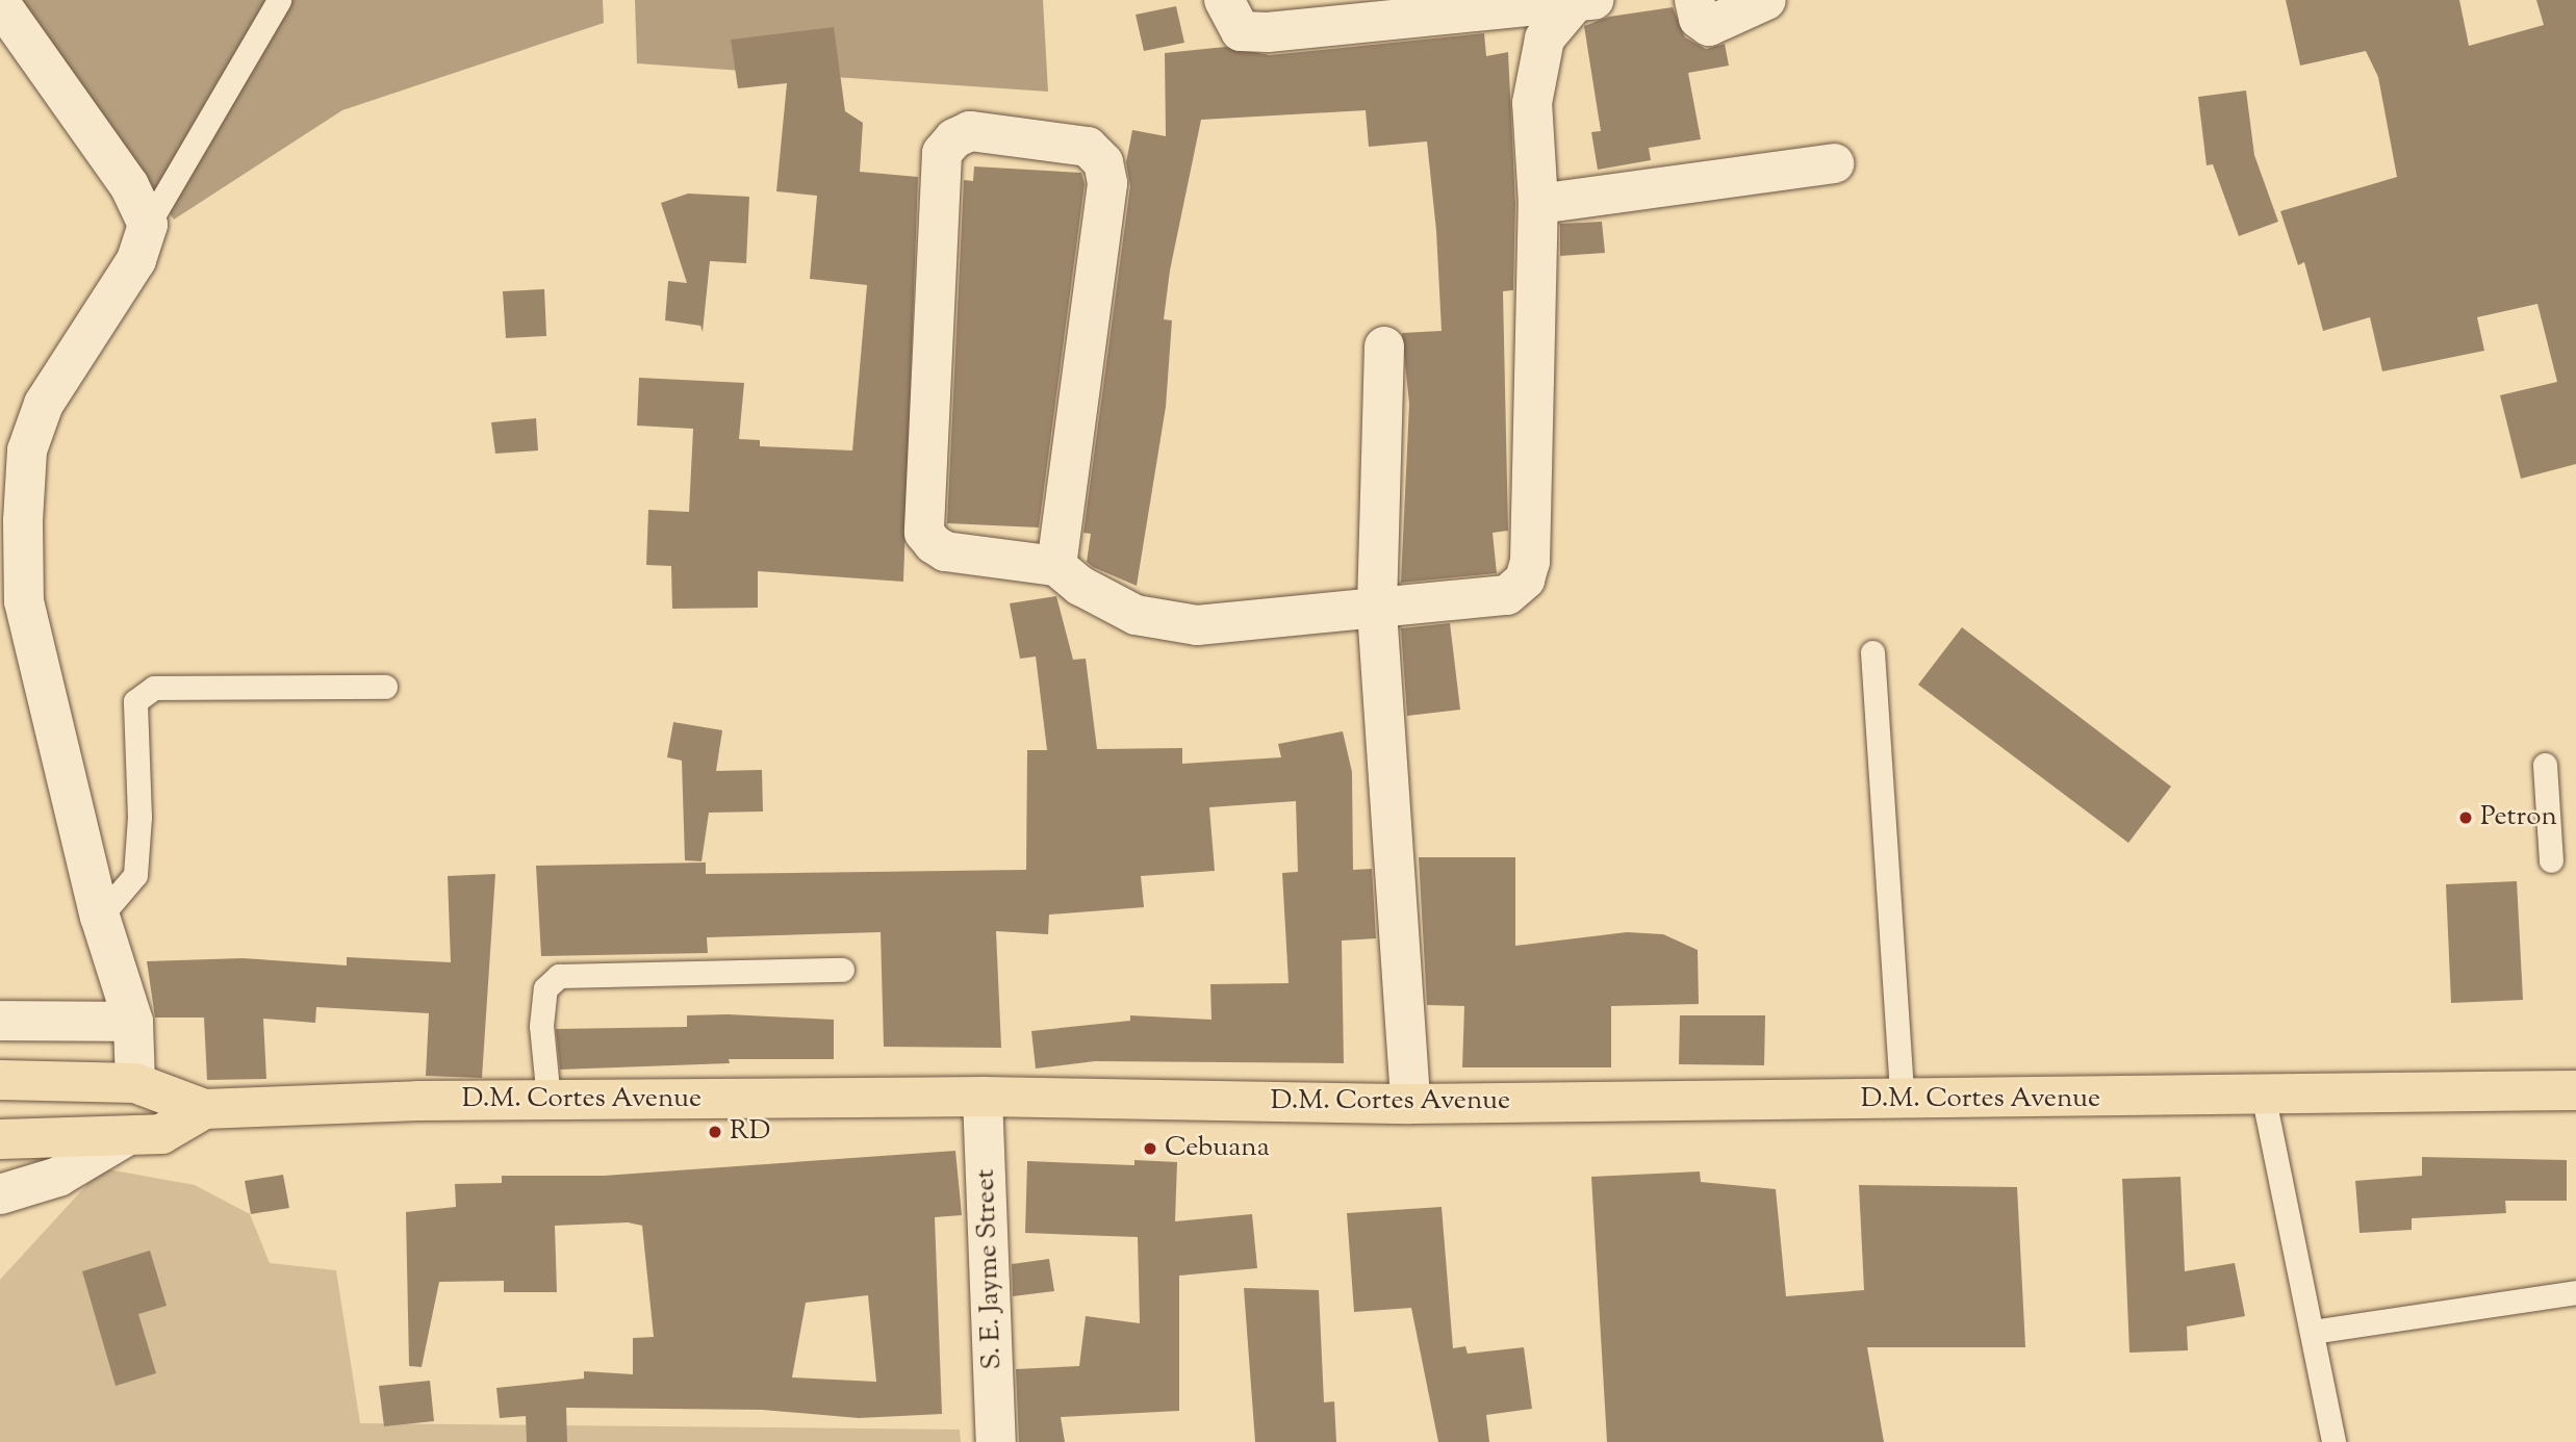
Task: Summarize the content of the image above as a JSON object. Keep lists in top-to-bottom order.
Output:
{
  "streets": {
    "highway": ["D.M. Cortes Avenue"],
    "street": ["S. E. Jayme Street"]
  },
  "crossings": [
    ["D.M. Cortes Avenue", "S. E. Jayme Street"]
  ],
  "places": ["Petron", "RD", "Cebuana"]
}
